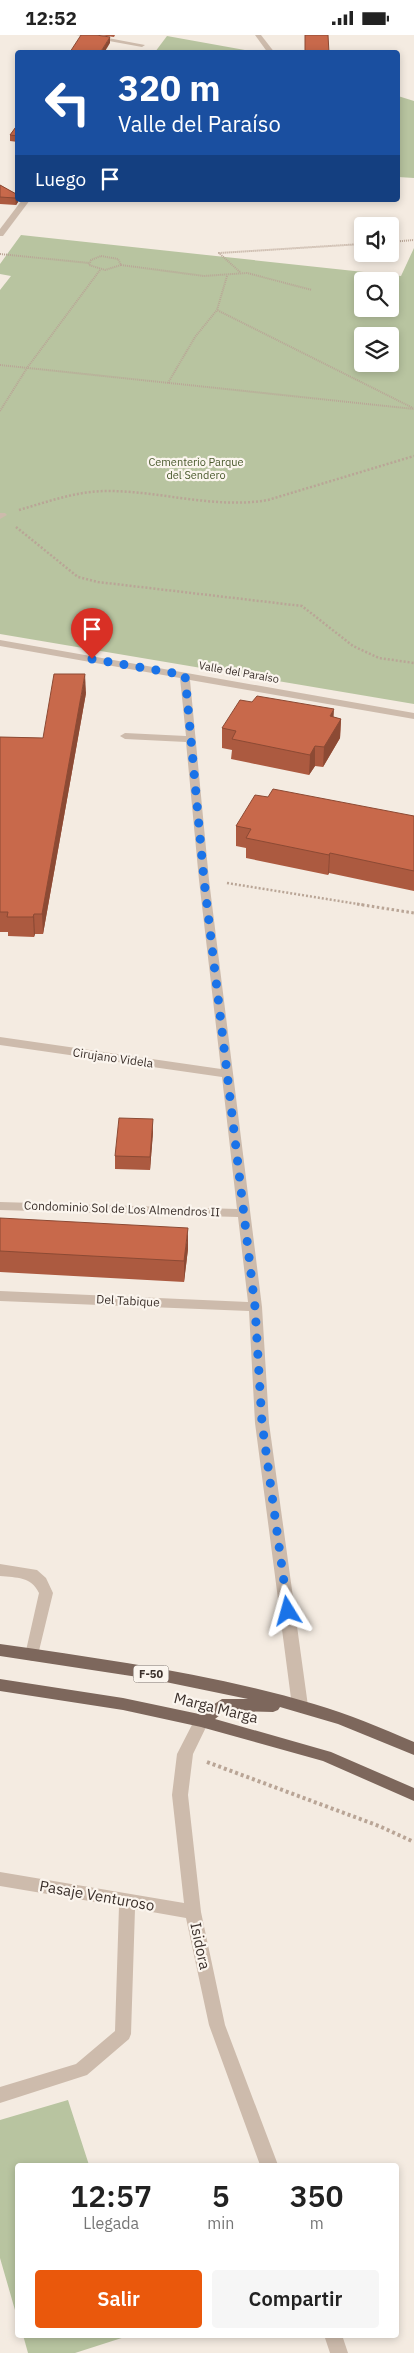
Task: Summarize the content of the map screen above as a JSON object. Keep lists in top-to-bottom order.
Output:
{
  "streets": {
    "main road": ["F-50", "Marga Marga"],
    "street": [
      "Valle del Paraíso",
      "Cirujano Videla",
      "Condominio Sol de Los Almendros II",
      "Del Tabique",
      "Pasaje Venturoso",
      "Isidora"
    ]
  },
  "crossings": [
    ["Marga Marga", "Isidora"],
    ["Pasaje Venturoso", "Isidora"]
  ],
  "parks": ["Cementerio Parque del Sendero"],
  "page": {
    "status": "12:52",
    "turn": ["320 m", "Valle del Paraíso"],
    "then": "Luego",
    "eta": [
      "12:57",
      "Llegada",
      "5",
      "min",
      "350",
      "m"
    ],
    "buttons": ["Salir", "Compartir"]
  }
}
